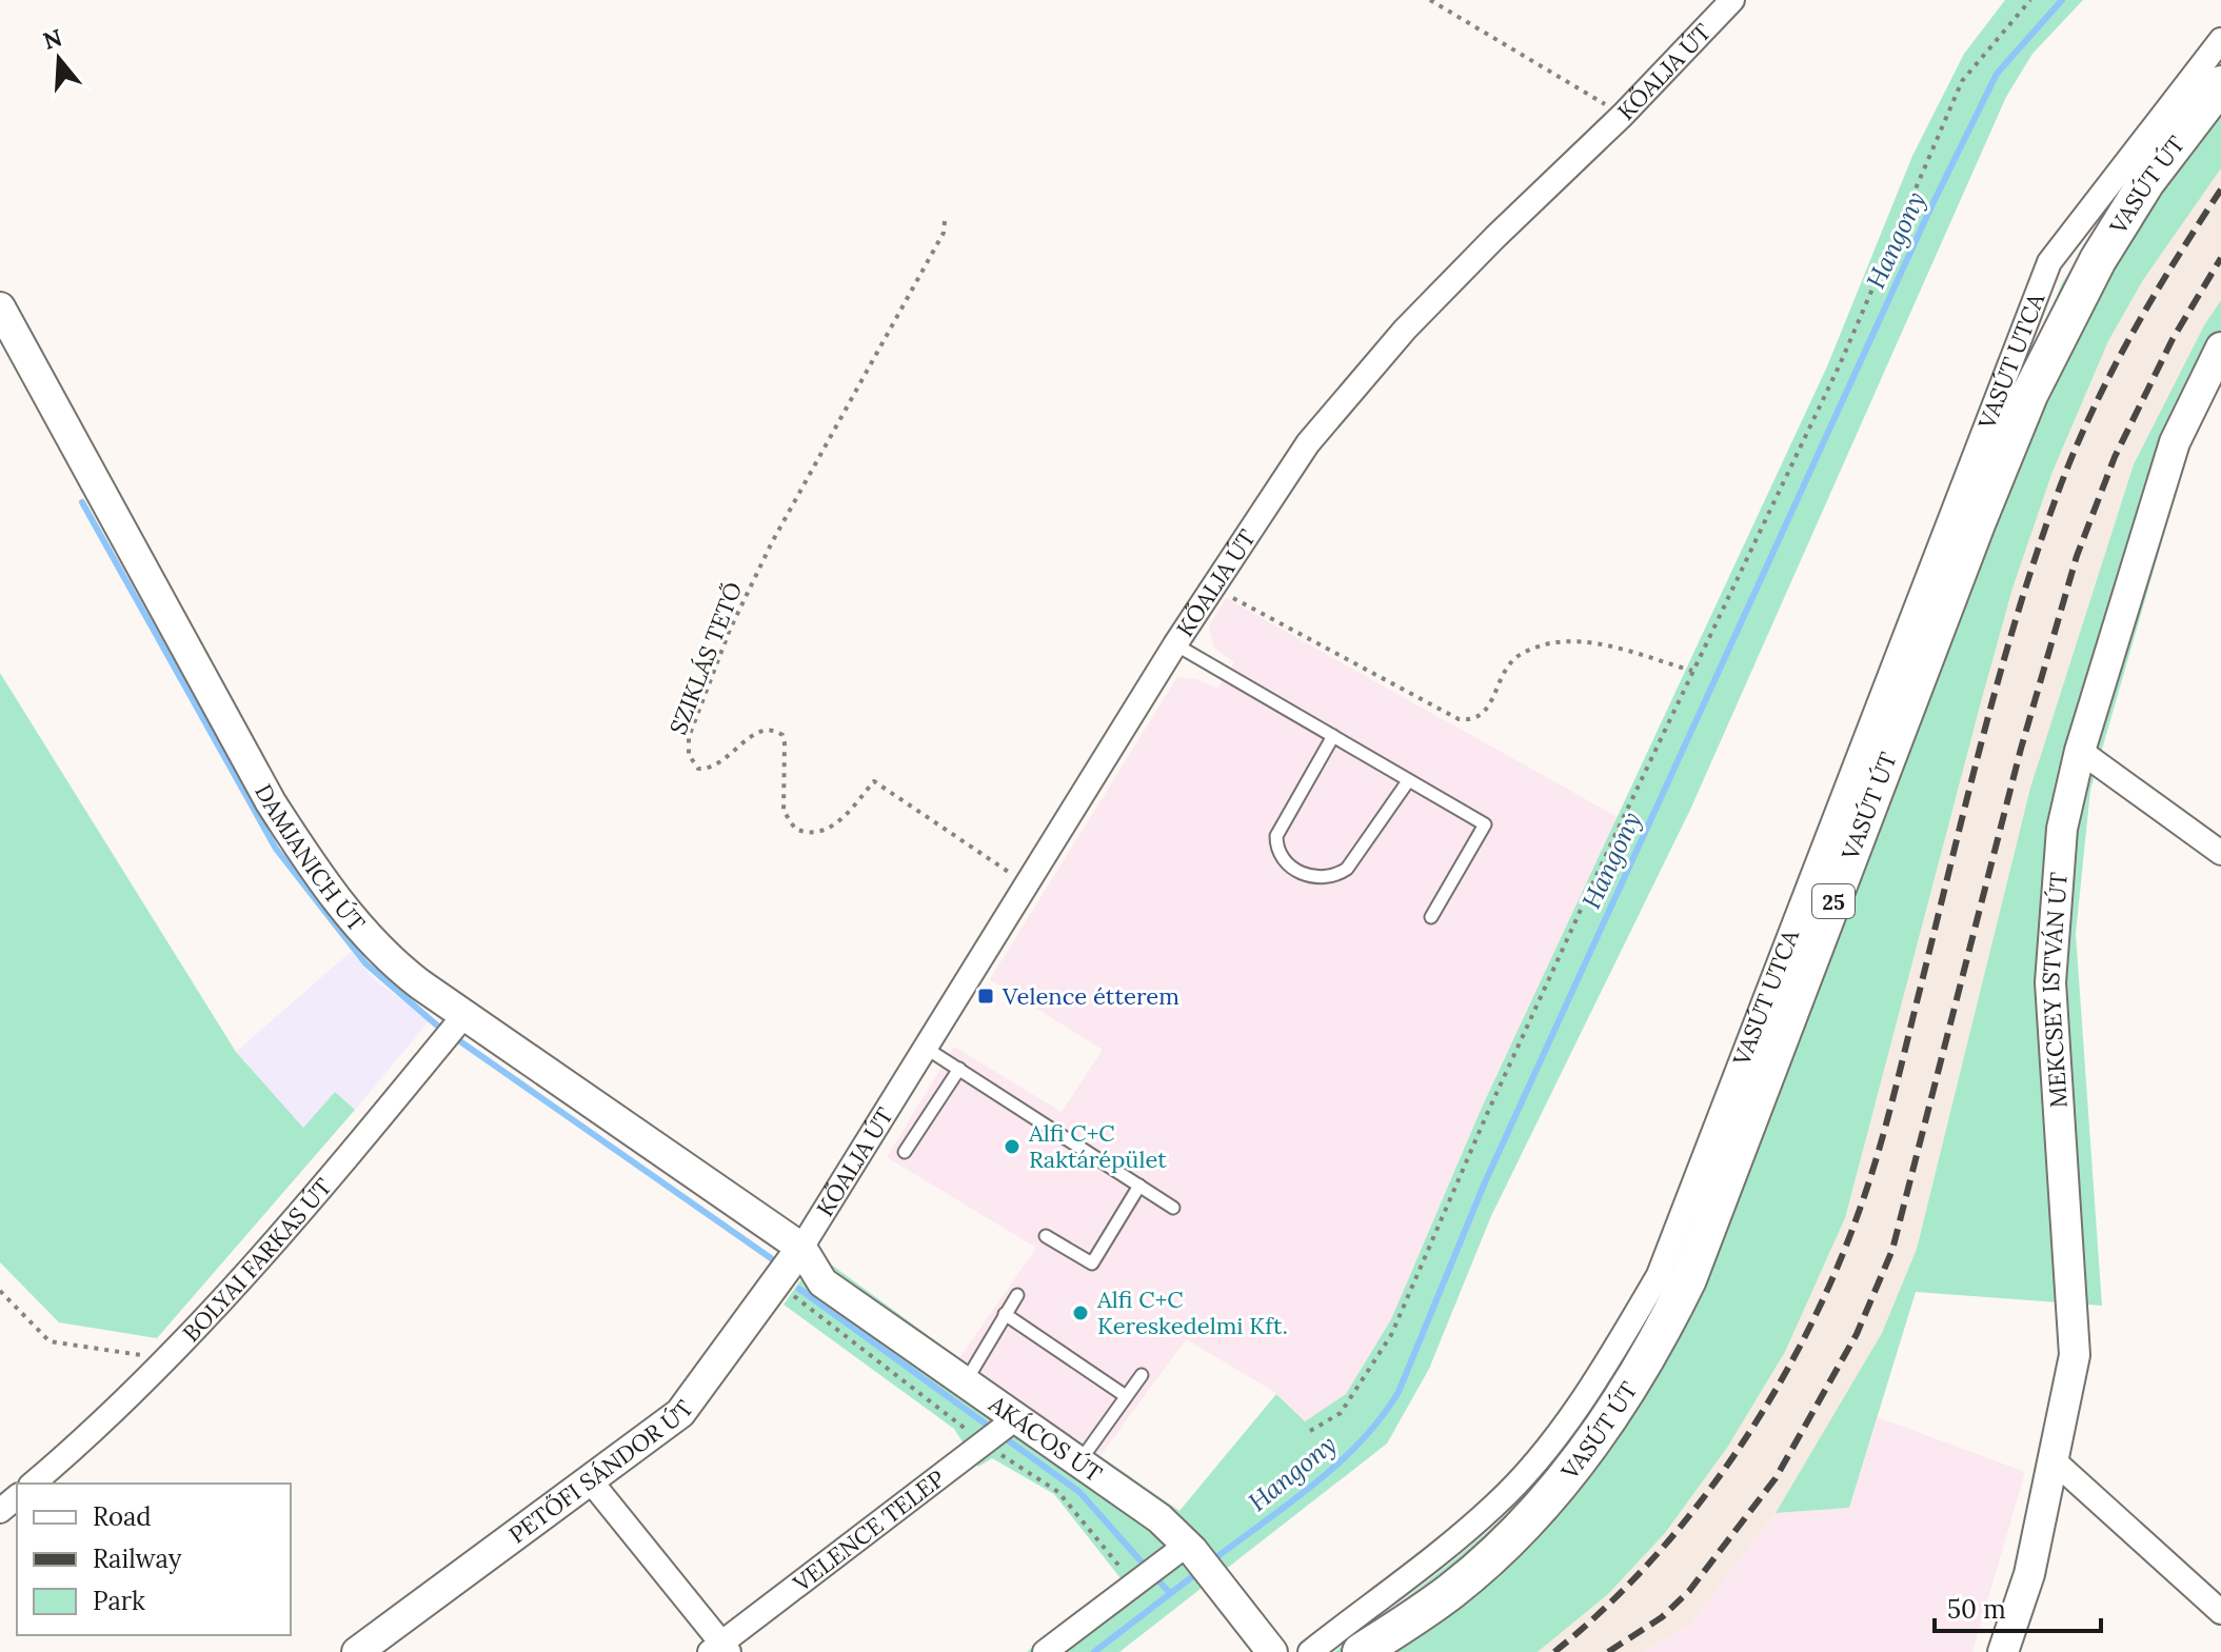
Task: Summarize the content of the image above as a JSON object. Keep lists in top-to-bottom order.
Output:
{
  "streets": {
    "main road": ["VASÚT ÚT", "25"],
    "street": [
      "KŐALJA ÚT",
      "VASÚT UTCA",
      "DAMJANICH ÚT",
      "MEKCSEY ISTVÁN ÚT",
      "BOLYAI FARKAS ÚT",
      "AKÁCOS ÚT",
      "PETŐFI SÁNDOR ÚT",
      "VELENCE TELEP"
    ],
    "path": ["SZIKLÁS TETŐ"]
  },
  "crossings": [
    ["KŐALJA ÚT", "SZIKLÁS TETŐ"],
    ["KŐALJA ÚT", "DAMJANICH ÚT"],
    ["KŐALJA ÚT", "AKÁCOS ÚT"],
    ["KŐALJA ÚT", "PETŐFI SÁNDOR ÚT"],
    ["DAMJANICH ÚT", "BOLYAI FARKAS ÚT"],
    ["DAMJANICH ÚT", "AKÁCOS ÚT"],
    ["DAMJANICH ÚT", "PETŐFI SÁNDOR ÚT"],
    ["AKÁCOS ÚT", "PETŐFI SÁNDOR ÚT"],
    ["AKÁCOS ÚT", "VELENCE TELEP"],
    ["PETŐFI SÁNDOR ÚT", "VELENCE TELEP"]
  ],
  "water": ["Hangony"],
  "places": {
    "transit": ["Velence étterem"],
    "other": ["Alfi C+C Raktárépület", "Alfi C+C Kereskedelmi Kft."]
  },
  "legend": ["Road", "Railway", "Park"],
  "scale_bar": "50 m",
  "north": "top"
}
